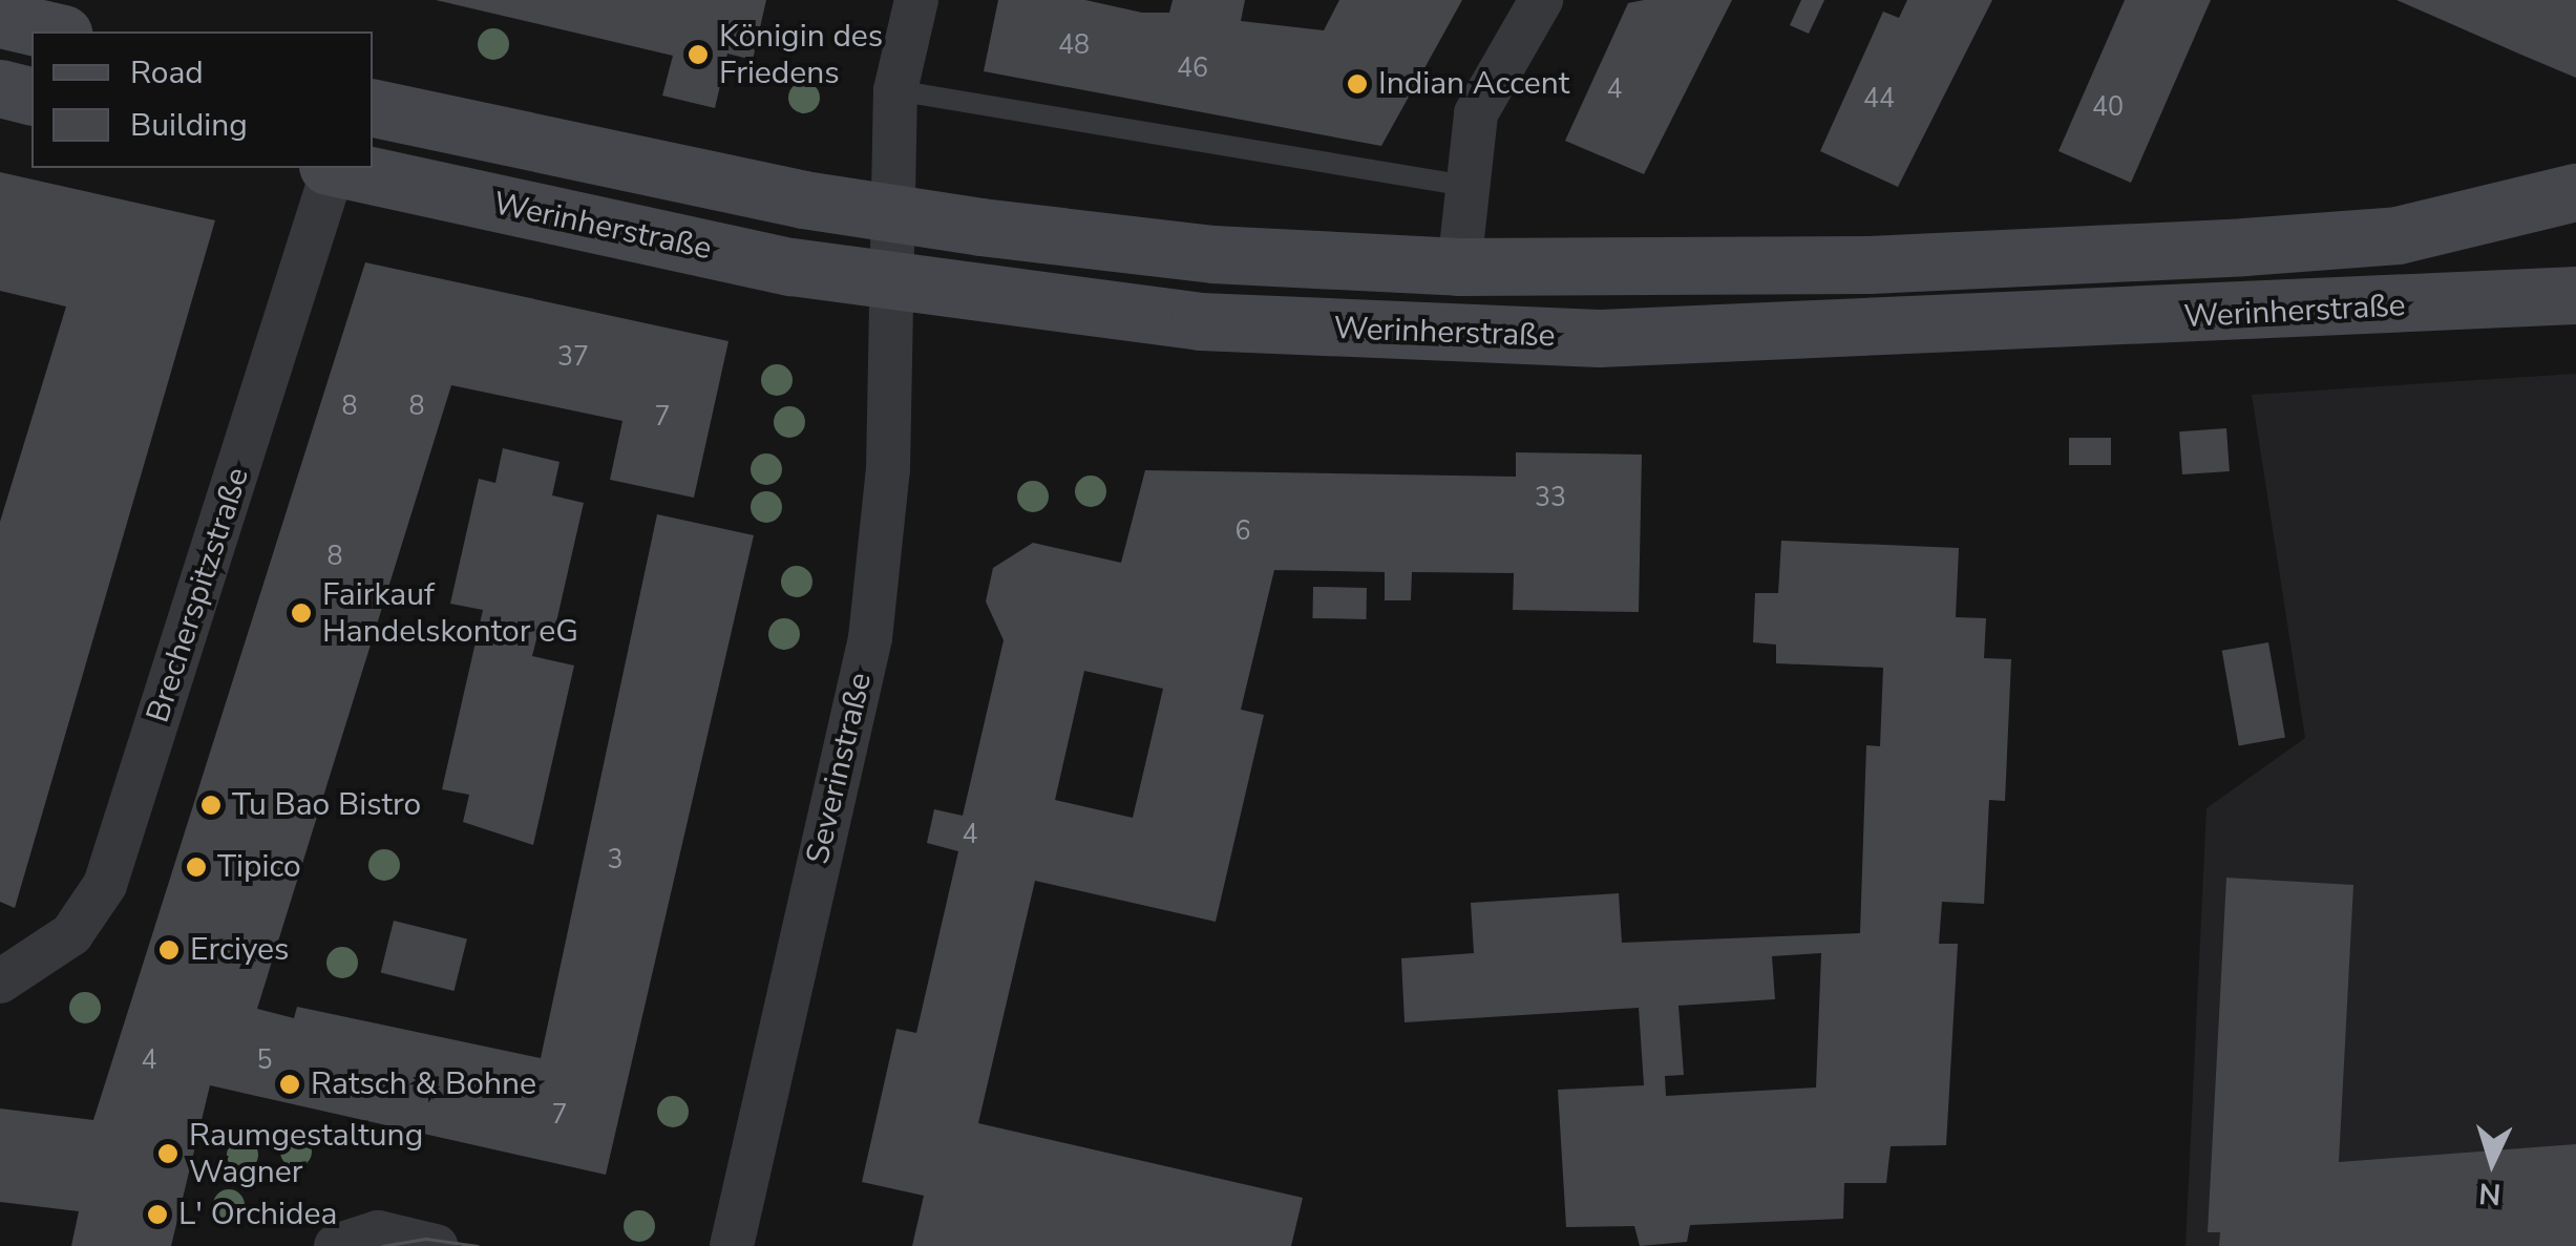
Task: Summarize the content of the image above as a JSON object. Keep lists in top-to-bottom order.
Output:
{
  "streets": {
    "main road": ["Werinherstraße"],
    "street": ["Brecherspitzstraße", "Severinstraße"]
  },
  "crossings": [
    ["Werinherstraße", "Severinstraße"]
  ],
  "places": [
    "Königin des Friedens",
    "Indian Accent",
    "Fairkauf Handelskontor eG",
    "Tu Bao Bistro",
    "Tipico",
    "Erciyes",
    "Ratsch & Bohne",
    "Raumgestaltung Wagner",
    "L' Orchidea"
  ],
  "house_numbers": [
    "48",
    "46",
    "4",
    "44",
    "40",
    "37",
    "8",
    "8",
    "7",
    "33",
    "6",
    "8",
    "4",
    "3",
    "4",
    "5",
    "7"
  ],
  "legend": ["Road", "Building"],
  "north": "bottom"
}
